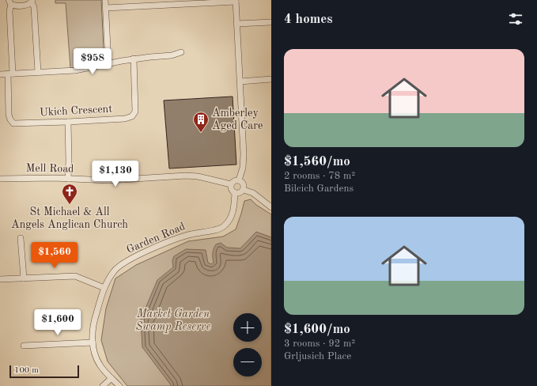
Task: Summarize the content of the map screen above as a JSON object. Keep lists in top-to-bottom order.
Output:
{
  "streets": {
    "street": ["Ukich Crescent", "Mell Road", "Garden Road"]
  },
  "crossings": [
    ["Mell Road", "Garden Road"]
  ],
  "parks": ["Market Garden Swamp Reserve"],
  "places": {
    "building": ["Amberley Aged Care"],
    "church": ["St Michael & All Angels Anglican Church"]
  },
  "scale_bar": "100 m",
  "page": {
    "heading": "4 homes",
    "list": [
      {
        "name": "$1,560/mo",
        "note": "2 rooms · 78 m² · Bilcich Gardens"
      },
      {
        "name": "$1,600/mo",
        "note": "3 rooms · 92 m² · Grljusich Place"
      }
    ],
    "price": [
      "$958",
      "$1,130",
      "$1,560",
      "$1,600"
    ],
    "map_buttons": ["+", "−"],
    "scale": "100 m"
  }
}
